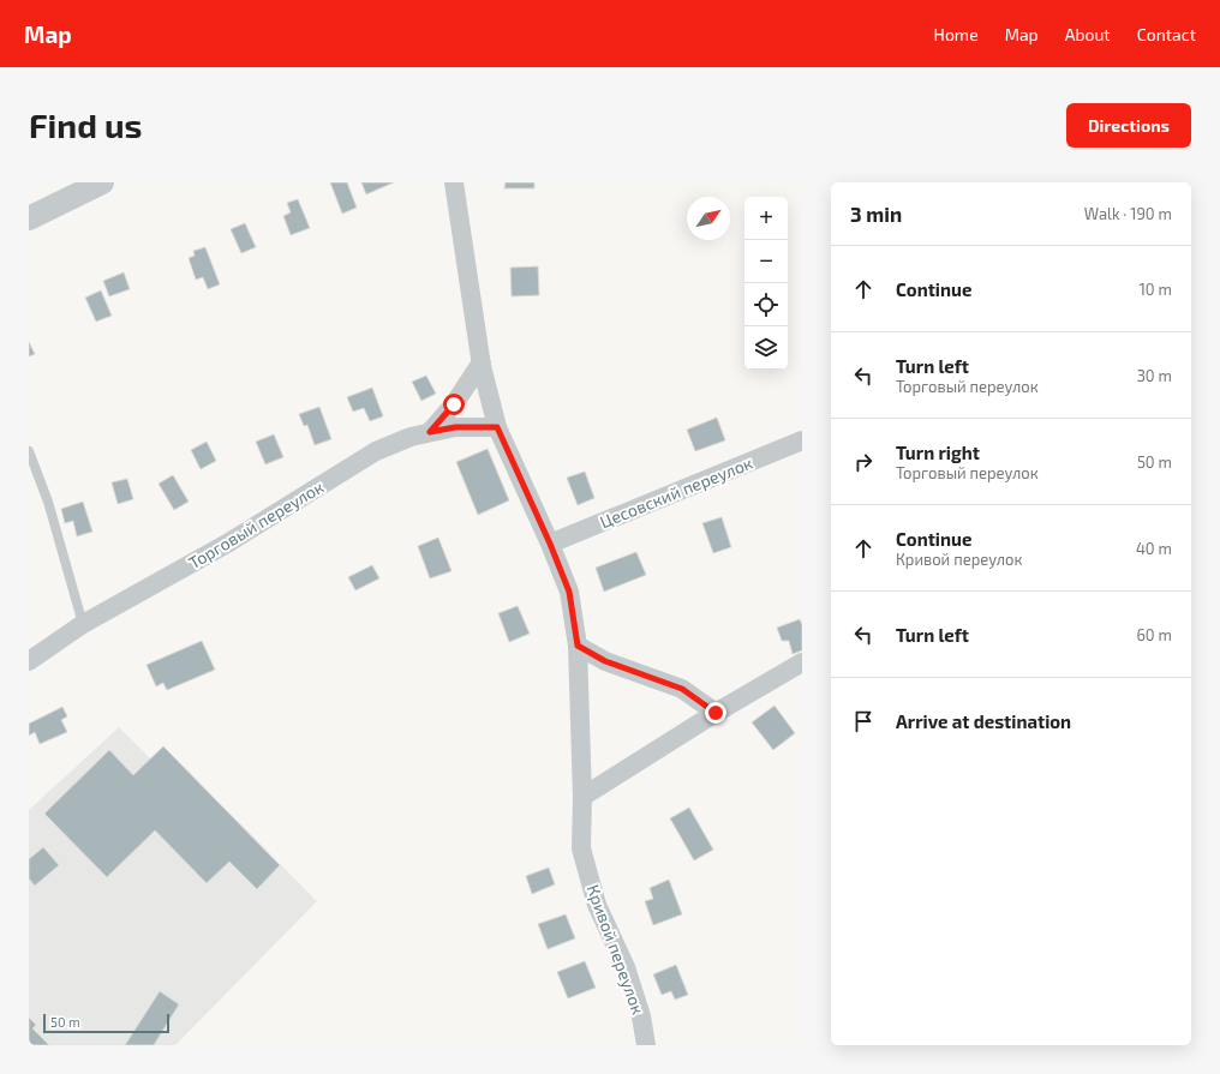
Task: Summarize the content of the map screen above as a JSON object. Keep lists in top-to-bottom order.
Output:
{
  "streets": {
    "street": ["Цесовский переулок", "Торговый переулок", "Кривой переулок"]
  },
  "crossings": [
    ["Цесовский переулок", "Кривой переулок"]
  ],
  "scale_bar": "50 m",
  "north": "top right",
  "page": {
    "header": "Map",
    "nav": [
      "Home",
      "Map",
      "About",
      "Contact"
    ],
    "buttons": "Directions",
    "title": "Find us",
    "heading": ["3 min", "Walk · 190 m"],
    "map_buttons": ["+", "−"],
    "list": [
      ["Continue", "10 m"],
      ["Turn left", "Торговый переулок", "30 m"],
      ["Turn right", "Торговый переулок", "50 m"],
      ["Continue", "Кривой переулок", "40 m"],
      ["Turn left", "60 m"],
      "Arrive at destination"
    ],
    "scale": "50 m"
  }
}
